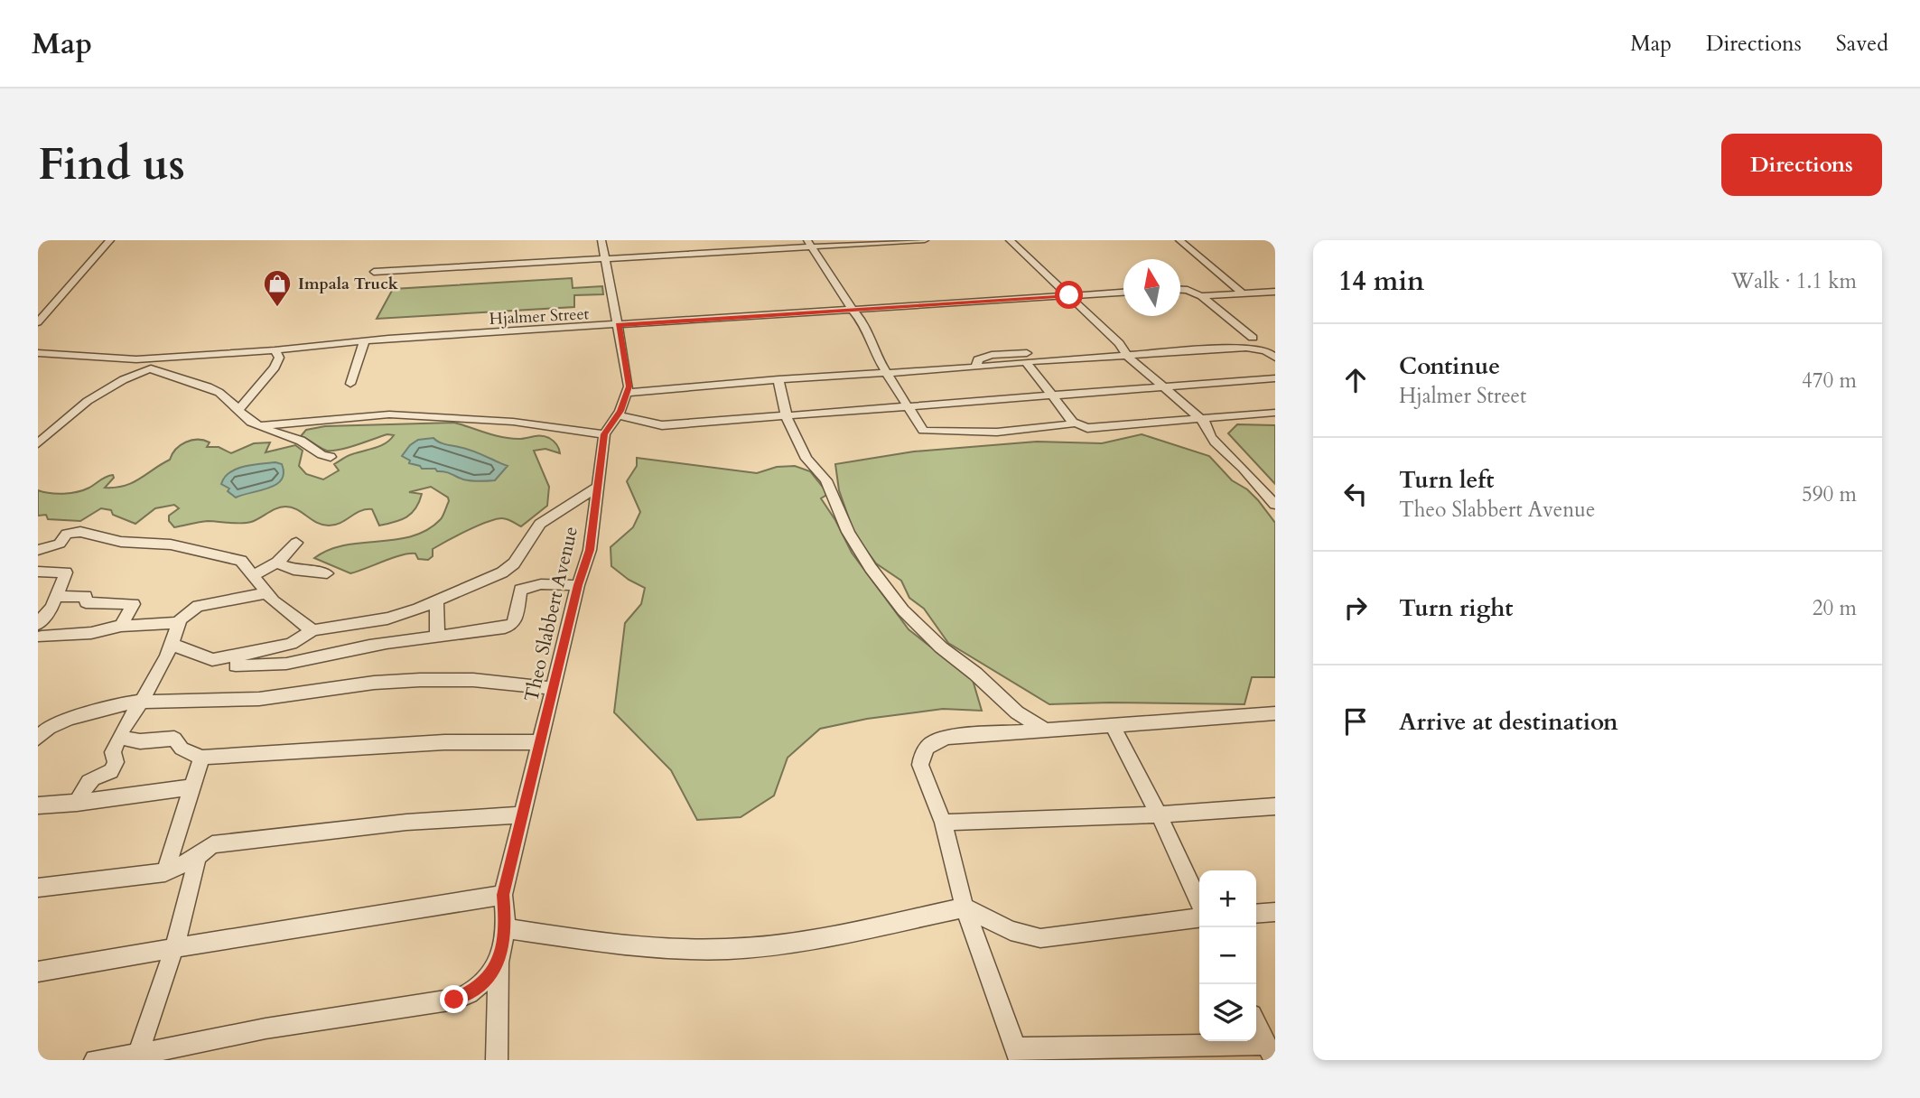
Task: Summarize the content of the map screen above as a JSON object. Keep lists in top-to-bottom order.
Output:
{
  "streets": {
    "street": ["Hjalmer Street", "Theo Slabbert Avenue"]
  },
  "crossings": [
    ["Hjalmer Street", "Theo Slabbert Avenue"]
  ],
  "places": {
    "shop": ["Impala Truck"]
  },
  "north": "top",
  "page": {
    "header": "Map",
    "nav": ["Map", "Directions", "Saved"],
    "buttons": "Directions",
    "title": "Find us",
    "heading": ["14 min", "Walk · 1.1 km"],
    "list": [
      ["Continue", "Hjalmer Street", "470 m"],
      ["Turn left", "Theo Slabbert Avenue", "590 m"],
      ["Turn right", "20 m"],
      "Arrive at destination"
    ],
    "map_buttons": ["+", "−"]
  }
}
